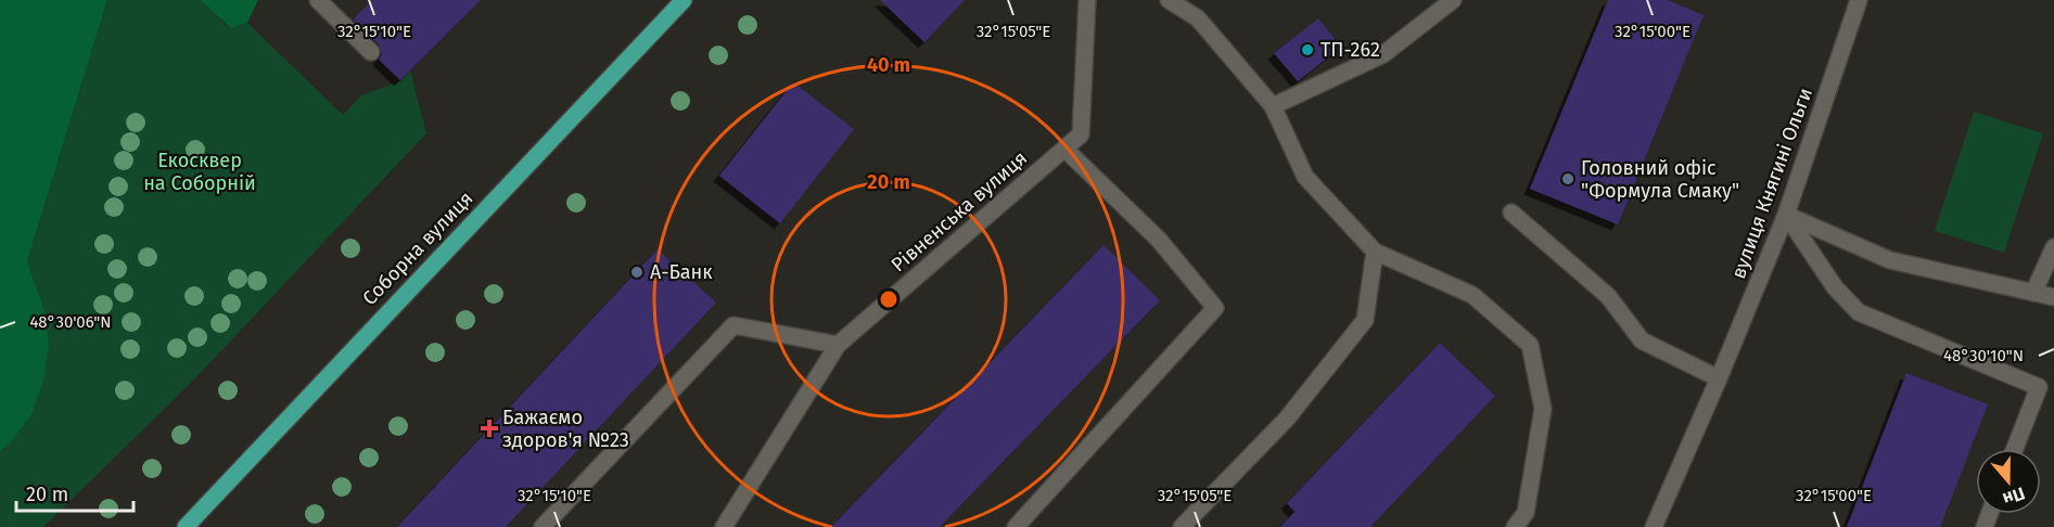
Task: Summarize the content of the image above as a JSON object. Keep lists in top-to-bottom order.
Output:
{
  "streets": {
    "main road": ["Соборна вулиця"],
    "street": ["вулиця Княгині Ольги", "Рівненська вулиця"]
  },
  "parks": ["Екосквер на Соборній"],
  "places": {
    "other": ["ТП-262", "Головний офіс \"Формула Смаку\"", "А-Банк"],
    "health": ["Бажаємо здоров'я №23"]
  },
  "scale_bar": "20 m",
  "north": "bottom",
  "coordinates": [
    "32°15'10\"E",
    "32°15'05\"E",
    "32°15'00\"E",
    "48°30'06\"N",
    "48°30'10\"N"
  ],
  "rings": ["40 m", "20 m"]
}
